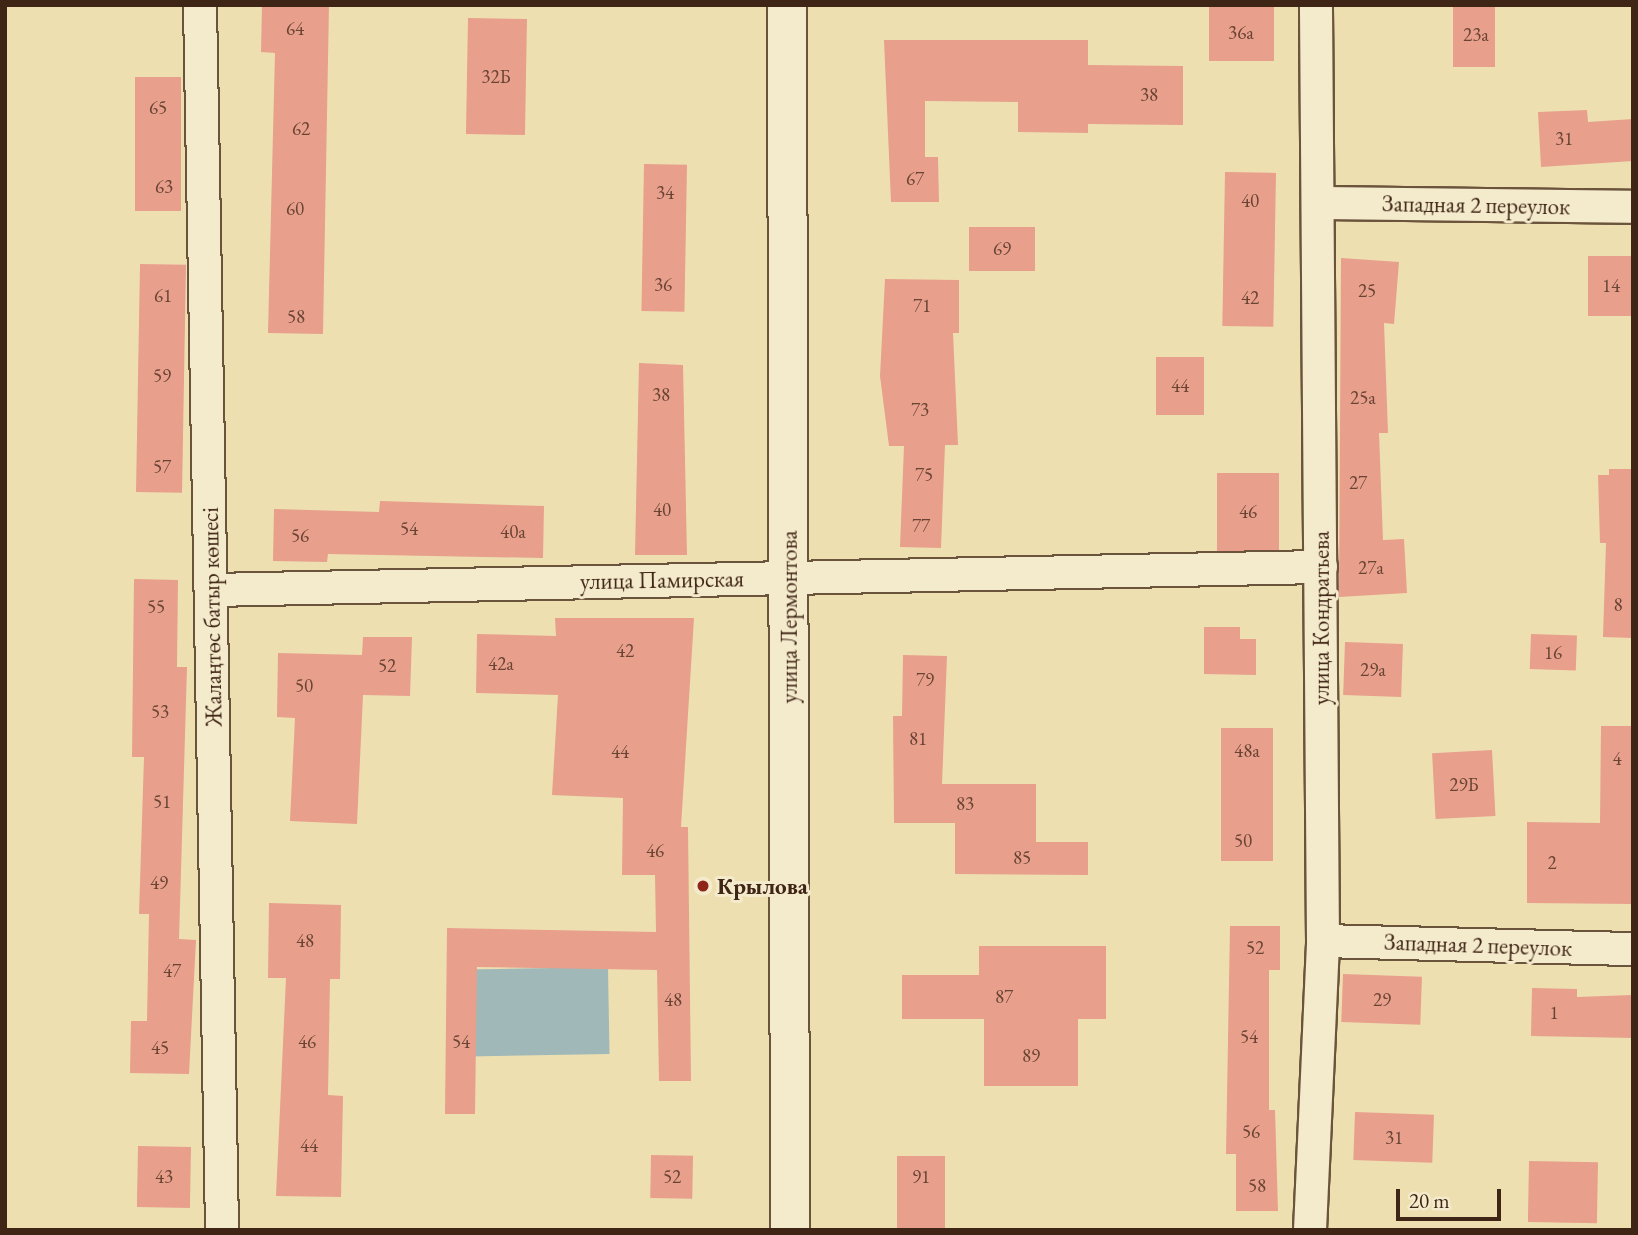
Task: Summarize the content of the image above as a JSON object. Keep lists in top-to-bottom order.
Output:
{
  "streets": {
    "main road": ["улица Лермонтова"],
    "street": [
      "Западная 2 переулок",
      "улица Памирская",
      "Жалаңтөс батыр көшесі",
      "улица Кондратьева"
    ]
  },
  "crossings": [
    ["Западная 2 переулок", "улица Кондратьева"],
    ["улица Памирская", "Жалаңтөс батыр көшесі"],
    ["улица Памирская", "улица Лермонтова"],
    ["улица Памирская", "улица Кондратьева"]
  ],
  "places": ["Крылова"],
  "house_numbers": [
    "64",
    "36а",
    "23а",
    "32Б",
    "38",
    "65",
    "62",
    "31",
    "67",
    "63",
    "34",
    "40",
    "60",
    "69",
    "36",
    "14",
    "25",
    "61",
    "42",
    "71",
    "58",
    "59",
    "44",
    "38",
    "25а",
    "73",
    "57",
    "75",
    "27",
    "40",
    "46",
    "77",
    "54",
    "40а",
    "56",
    "27а",
    "8",
    "55",
    "42",
    "16",
    "42а",
    "52",
    "29а",
    "79",
    "50",
    "53",
    "81",
    "48а",
    "44",
    "4",
    "29Б",
    "51",
    "83",
    "50",
    "46",
    "85",
    "2",
    "49",
    "48",
    "52",
    "47",
    "87",
    "48",
    "29",
    "1",
    "54",
    "46",
    "54",
    "45",
    "89",
    "56",
    "31",
    "44",
    "43",
    "52",
    "91",
    "58"
  ],
  "scale_bar": "20 m"
}
